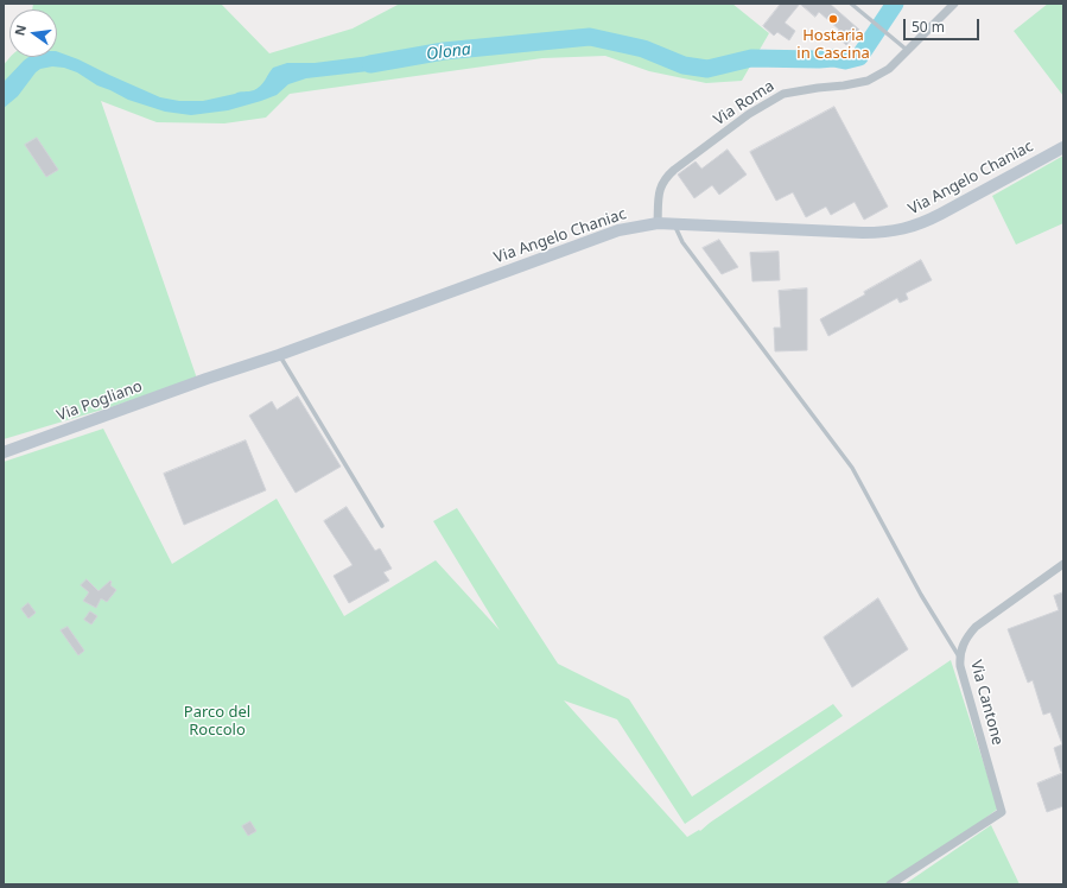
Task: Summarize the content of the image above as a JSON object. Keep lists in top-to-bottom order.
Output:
{
  "streets": {
    "street": [
      "Via Roma",
      "Via Angelo Chaniac",
      "Via Pogliano",
      "Via Cantone"
    ]
  },
  "crossings": [
    ["Via Roma", "Via Angelo Chaniac"],
    ["Via Angelo Chaniac", "Via Pogliano"]
  ],
  "water": ["Olona"],
  "parks": ["Parco del Roccolo"],
  "places": ["Hostaria in Cascina"],
  "scale_bar": "50 m",
  "north": "left"
}
